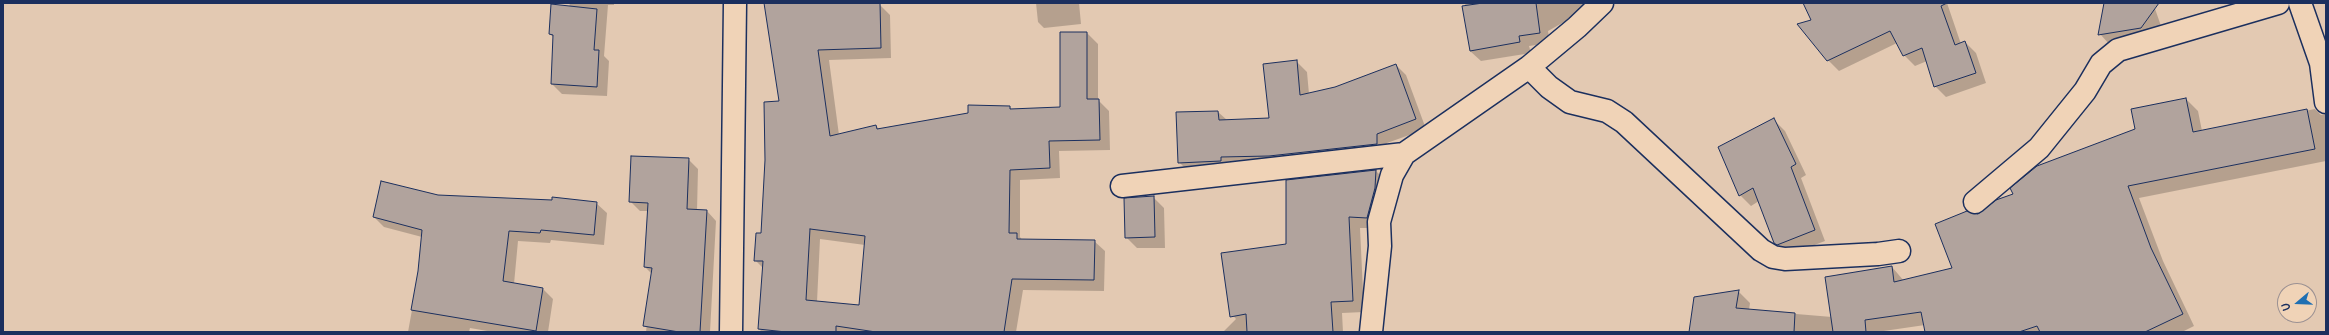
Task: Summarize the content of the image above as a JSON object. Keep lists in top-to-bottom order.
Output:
{
  "north": "left"
}
